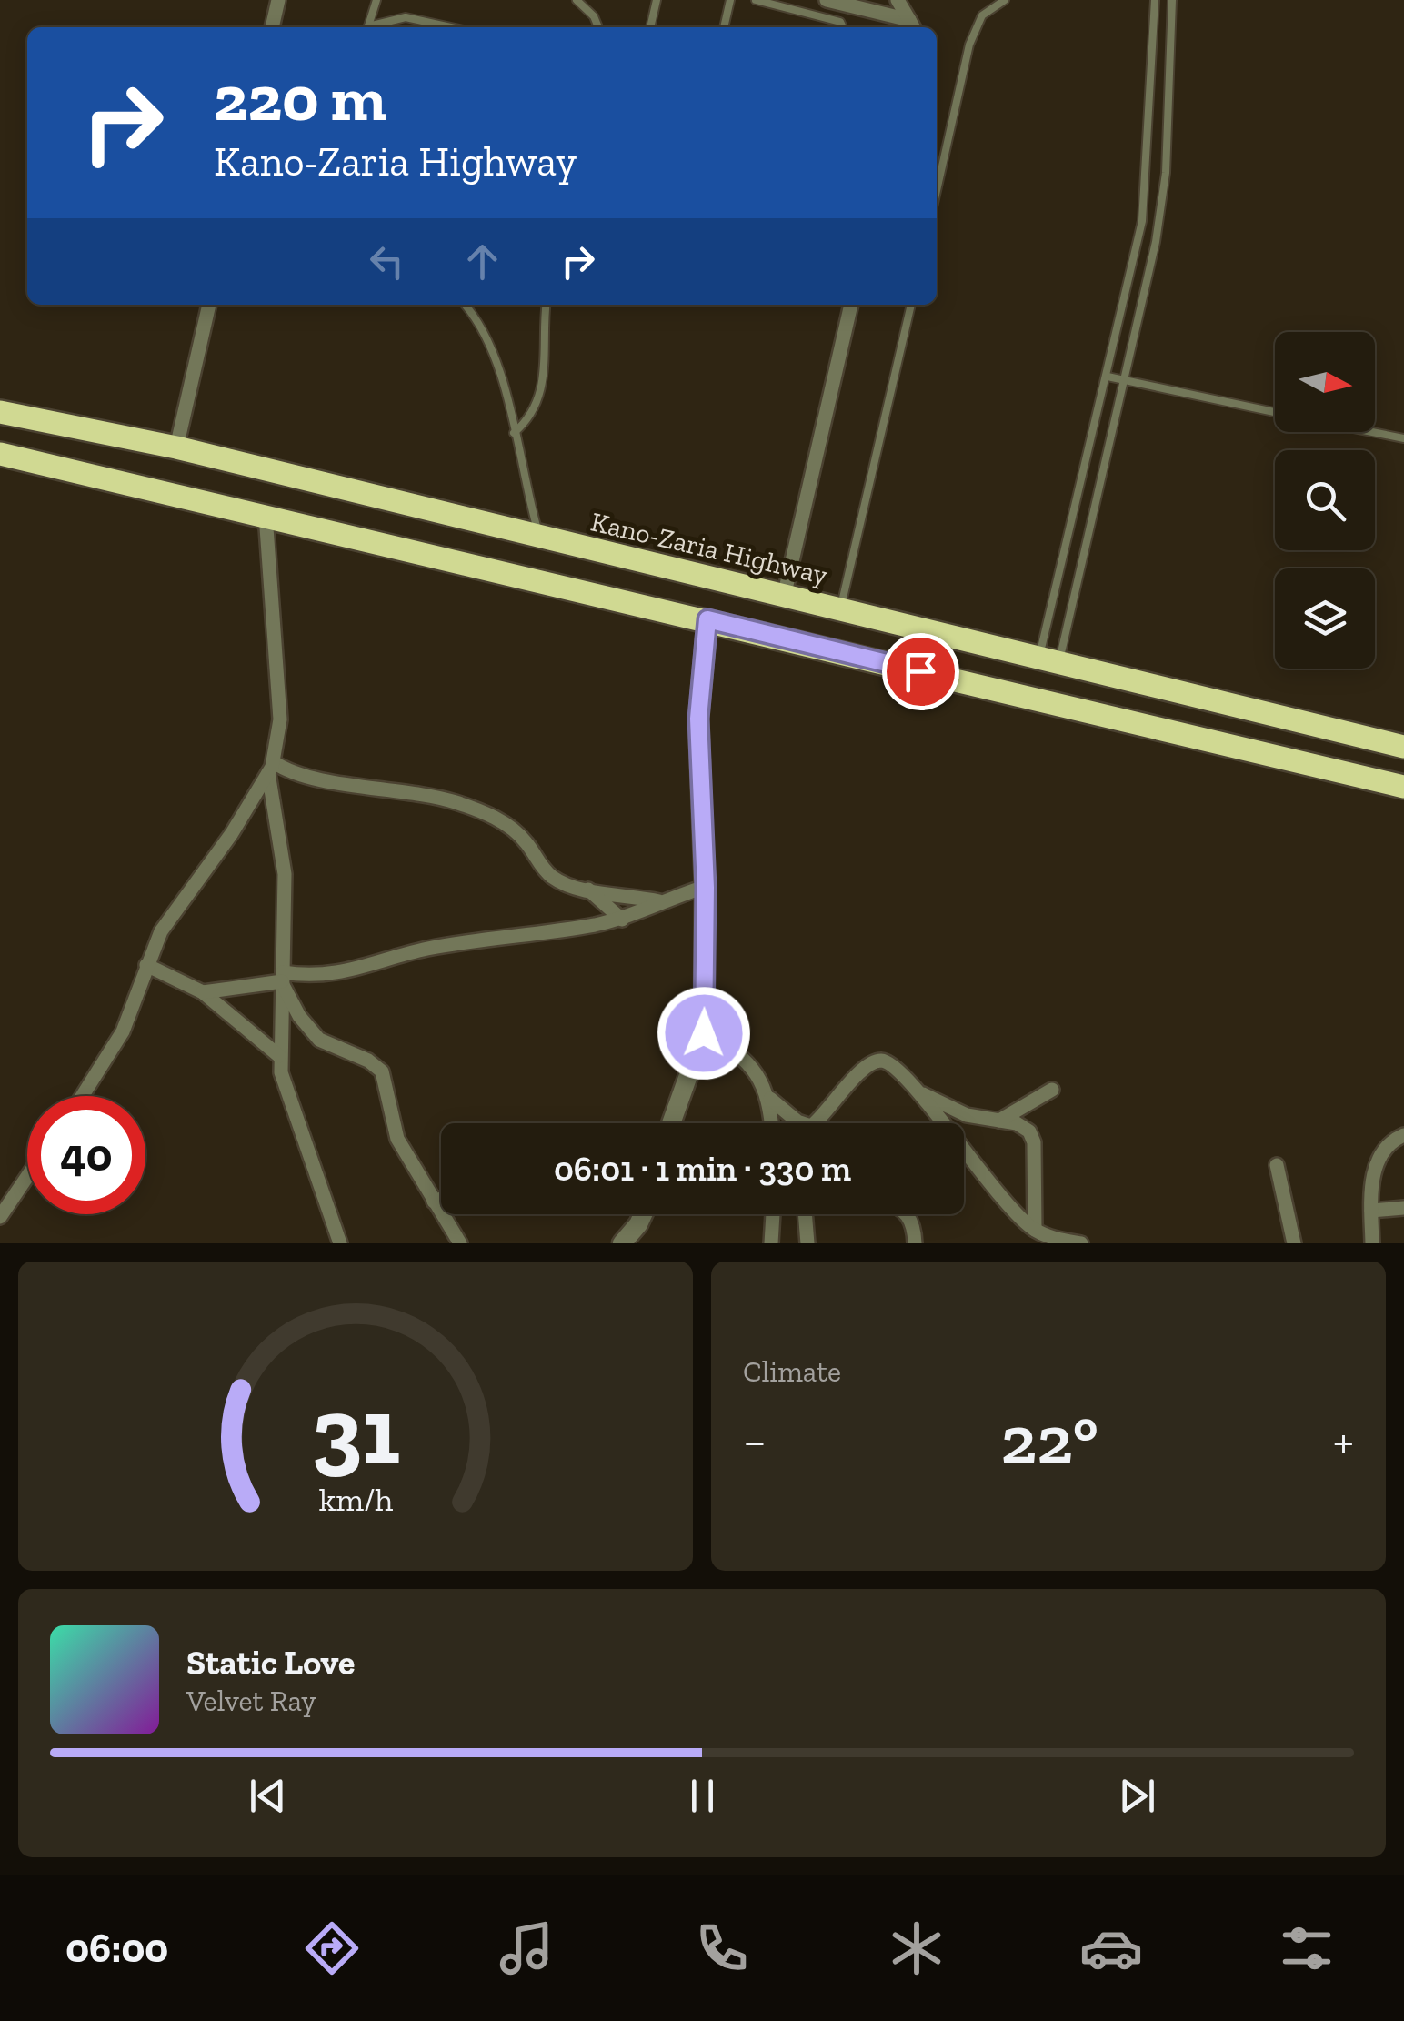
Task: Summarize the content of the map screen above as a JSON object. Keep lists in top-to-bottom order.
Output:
{
  "streets": {
    "highway": ["Kano-Zaria Highway"]
  },
  "north": "right",
  "page": {
    "turn": ["220 m", "Kano-Zaria Highway"],
    "limit": "40",
    "trip": "06:01 · 1 min · 330 m",
    "tile": "Climate",
    "heat": ["−", "22°", "+"],
    "song": ["Static Love", "Velvet Ray"],
    "tabs": "06:00",
    "gauge": ["31", "km/h"]
  }
}
